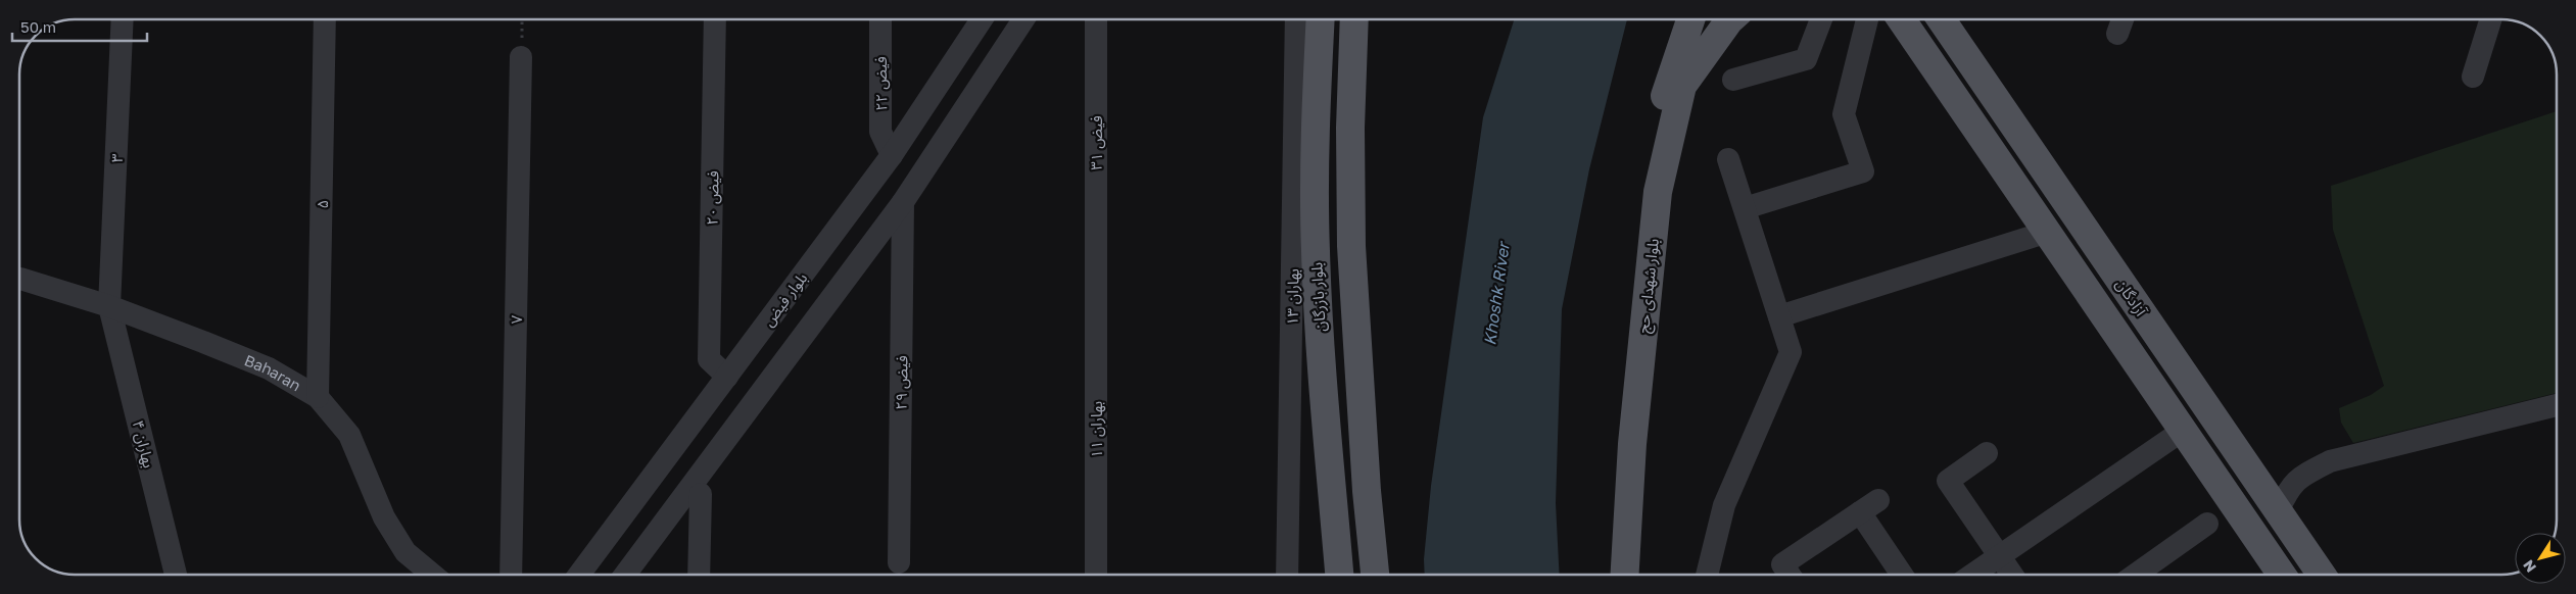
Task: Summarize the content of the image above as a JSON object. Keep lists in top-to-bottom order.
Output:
{
  "streets": {
    "main road": ["بلوار شهدای حج", "بلوار بازرگان", "آزادگان"],
    "street": [
      "فیض ۲۲",
      "فیض ۳۱",
      "۳",
      "فیض ۲۰",
      "۵",
      "بهاران ۱۳",
      "بلوار فیض",
      "۷",
      "Baharan",
      "فیض ۲۹",
      "بهاران ۱۱",
      "۴ بهاران"
    ]
  },
  "crossings": [
    ["فیض ۲۲", "بلوار فیض"],
    ["فیض ۳۱", "بهاران ۱۱"],
    ["۳", "Baharan"],
    ["۳", "۴ بهاران"],
    ["فیض ۲۰", "بلوار فیض"],
    ["۵", "Baharan"],
    ["Baharan", "۴ بهاران"]
  ],
  "water": ["Khoshk River"],
  "scale_bar": "50 m",
  "north": "bottom left"
}
